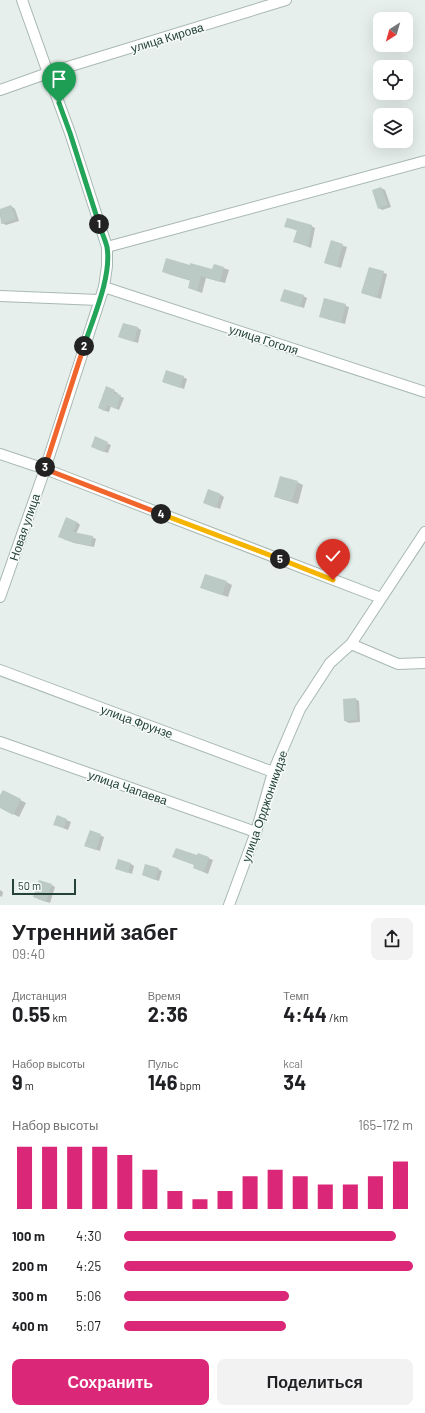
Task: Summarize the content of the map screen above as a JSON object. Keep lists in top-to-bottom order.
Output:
{
  "streets": {
    "street": [
      "улица Кирова",
      "улица Гоголя",
      "Новая улица",
      "улица Фрунзе",
      "улица Чапаева",
      "улица Орджоникидзе"
    ]
  },
  "crossings": [
    ["улица Кирова", "Новая улица"],
    ["улица Гоголя", "Новая улица"],
    ["улица Фрунзе", "улица Орджоникидзе"],
    ["улица Чапаева", "улица Орджоникидзе"]
  ],
  "scale_bar": "50 m",
  "north": "bottom left",
  "page": {
    "pins": [
      "1",
      "2",
      "3",
      "4",
      "5"
    ],
    "scale": "50 m",
    "heading": ["Утренний забег", "09:40"],
    "stats": [
      ["Дистанция", "0.55 km"],
      ["Время", "2:36"],
      ["Темп", "4:44 /km"],
      ["Набор высоты", "9 m"],
      ["Пульс", "146 bpm"],
      ["kcal", "34"]
    ],
    "chart": ["Набор высоты", "165–172 m"],
    "list": [
      {
        "name": "100 m",
        "note": "4:30"
      },
      {
        "name": "200 m",
        "note": "4:25"
      },
      {
        "name": "300 m",
        "note": "5:06"
      },
      {
        "name": "400 m",
        "note": "5:07"
      }
    ],
    "buttons": ["Сохранить", "Поделиться"]
  }
}
